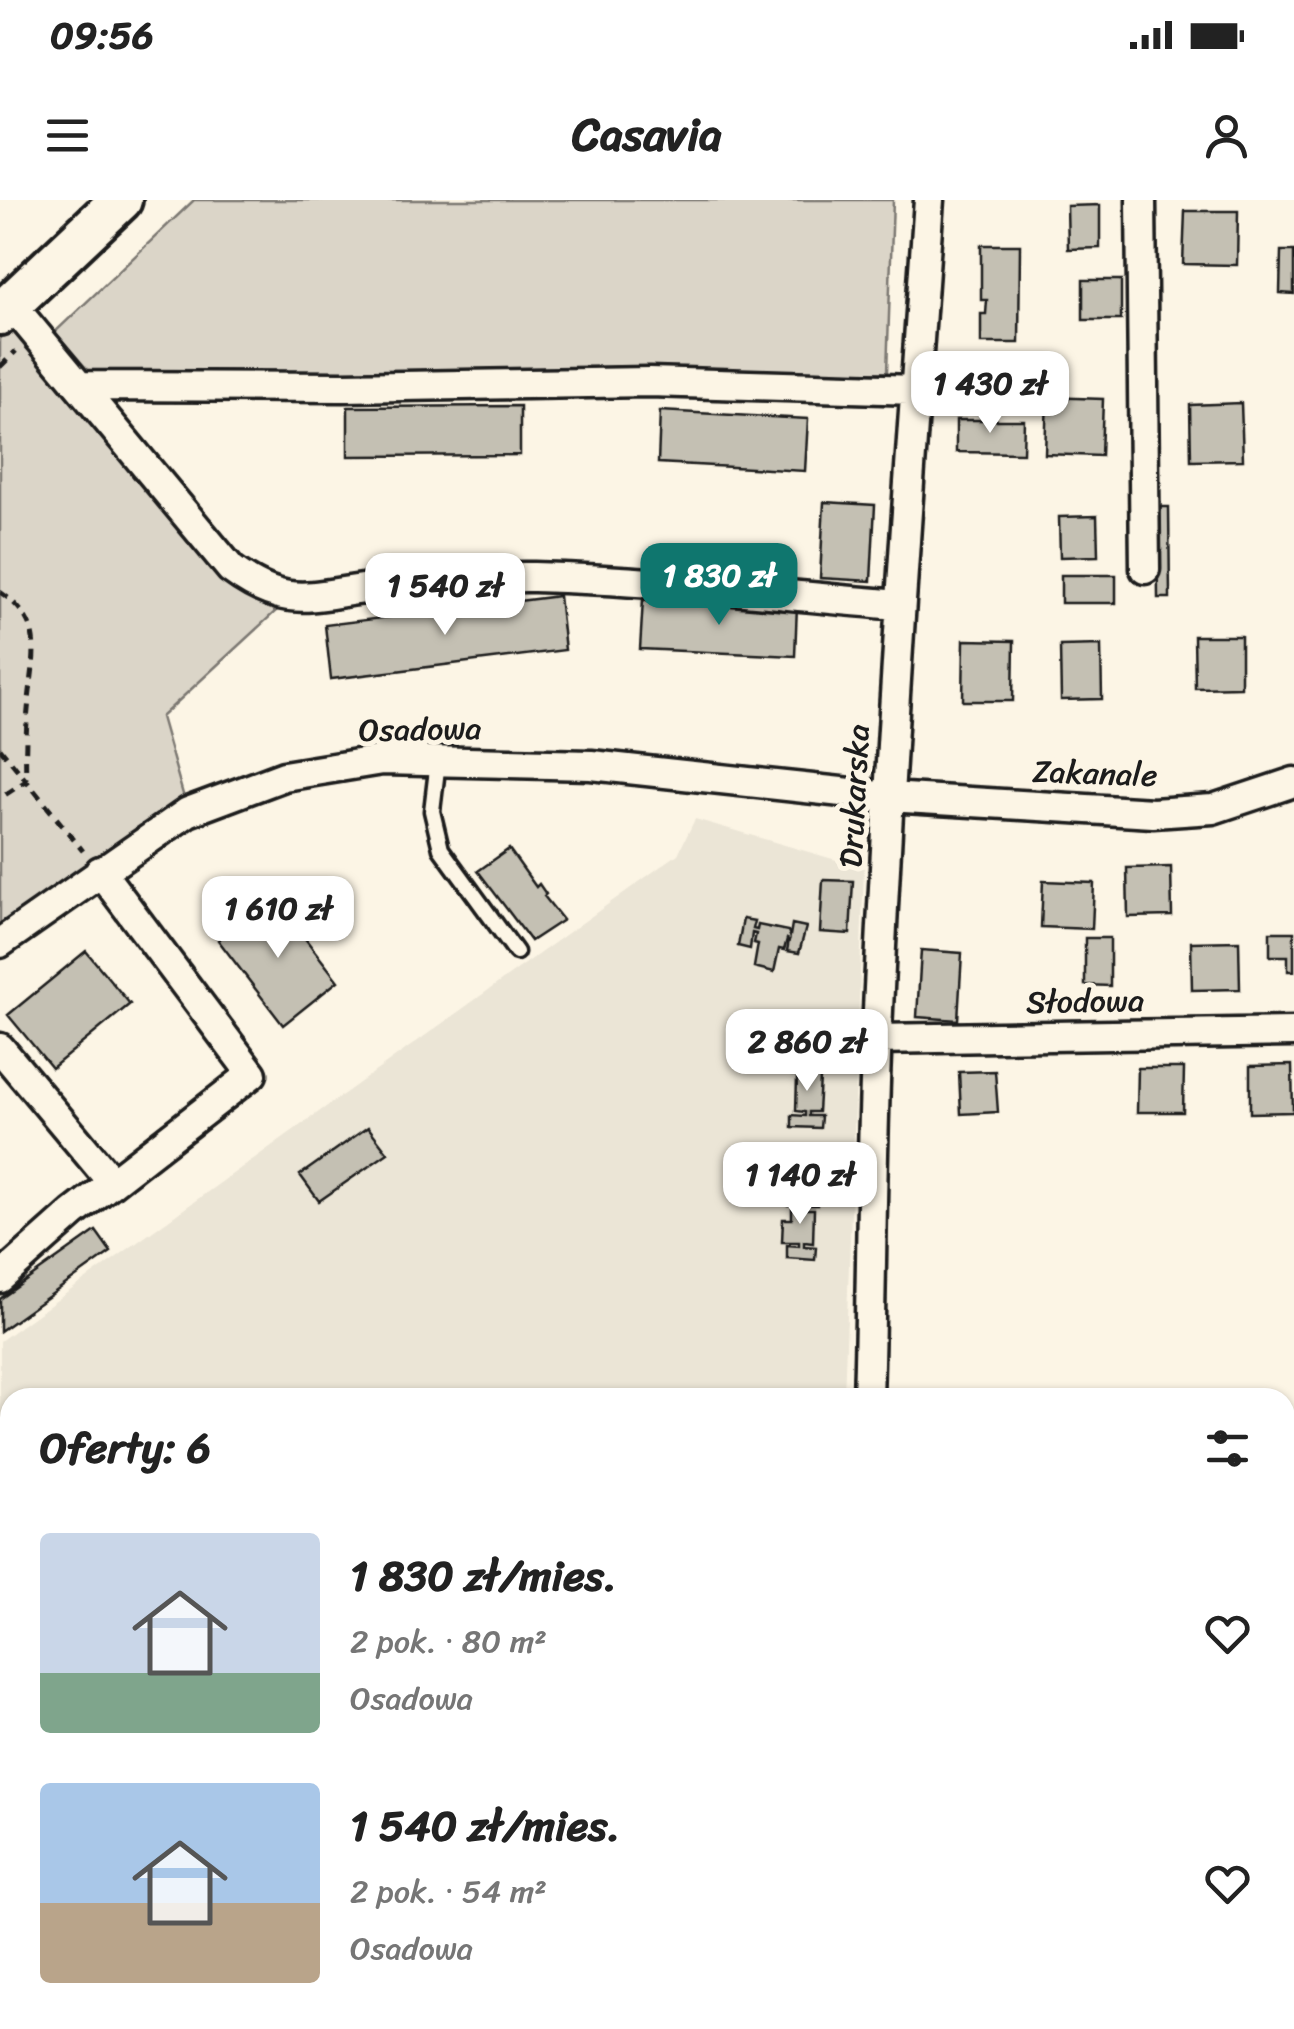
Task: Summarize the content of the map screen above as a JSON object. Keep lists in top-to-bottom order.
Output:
{
  "streets": {
    "street": [
      "Osadowa",
      "Zakanale",
      "Drukarska",
      "Słodowa"
    ]
  },
  "crossings": [
    ["Osadowa", "Zakanale"],
    ["Osadowa", "Drukarska"],
    ["Zakanale", "Drukarska"],
    ["Drukarska", "Słodowa"]
  ],
  "page": {
    "status": "09:56",
    "header": "Casavia",
    "price": [
      "1 430 zł",
      "1 830 zł",
      "1 540 zł",
      "1 610 zł",
      "2 860 zł",
      "1 140 zł"
    ],
    "heading": "Oferty: 6",
    "list": [
      {
        "name": "1 830 zł/mies.",
        "note": "2 pok. · 80 m² · Osadowa"
      },
      {
        "name": "1 540 zł/mies.",
        "note": "2 pok. · 54 m² · Osadowa"
      }
    ]
  }
}
